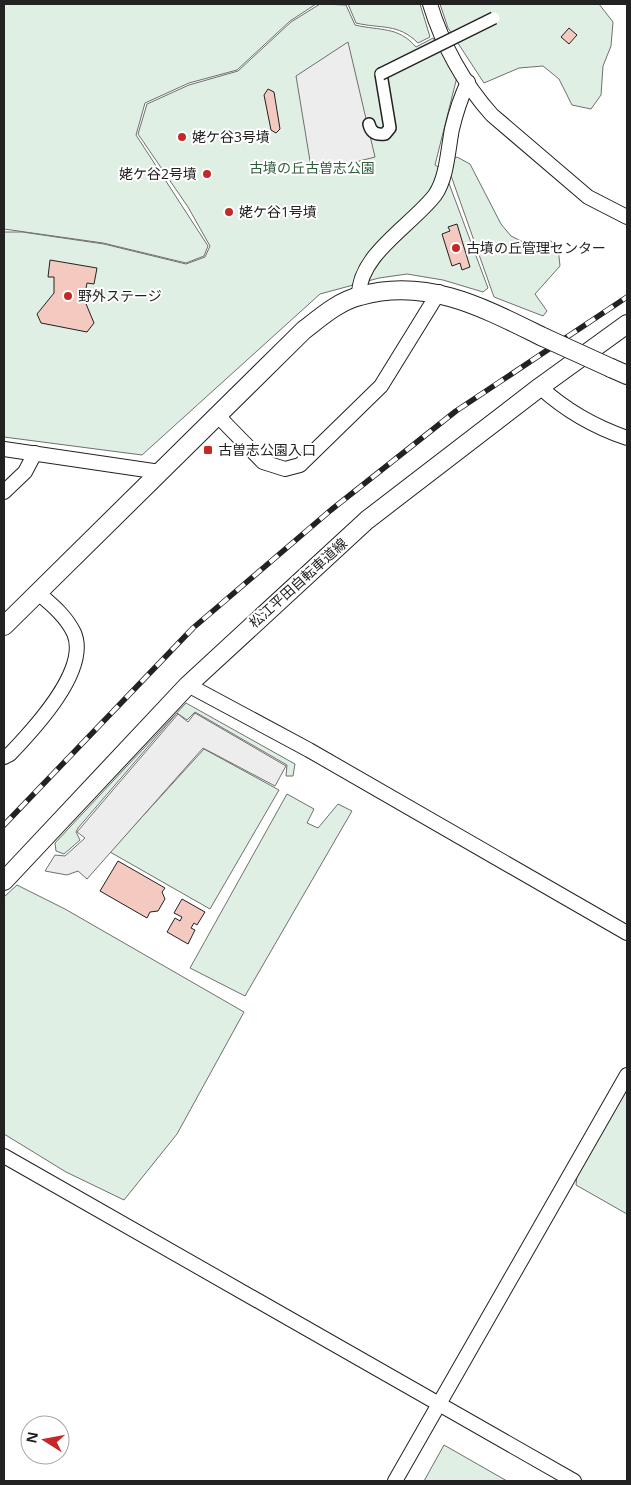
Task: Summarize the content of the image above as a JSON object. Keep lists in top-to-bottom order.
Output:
{
  "streets": {
    "street": ["松江平田自転車道線"]
  },
  "parks": ["古墳の丘古曽志公園"],
  "places": {
    "other": [
      "姥ケ谷3号墳",
      "姥ケ谷2号墳",
      "姥ケ谷1号墳",
      "古墳の丘管理センター",
      "野外ステージ"
    ],
    "transit": ["古曽志公園入口"]
  },
  "north": "left"
}
